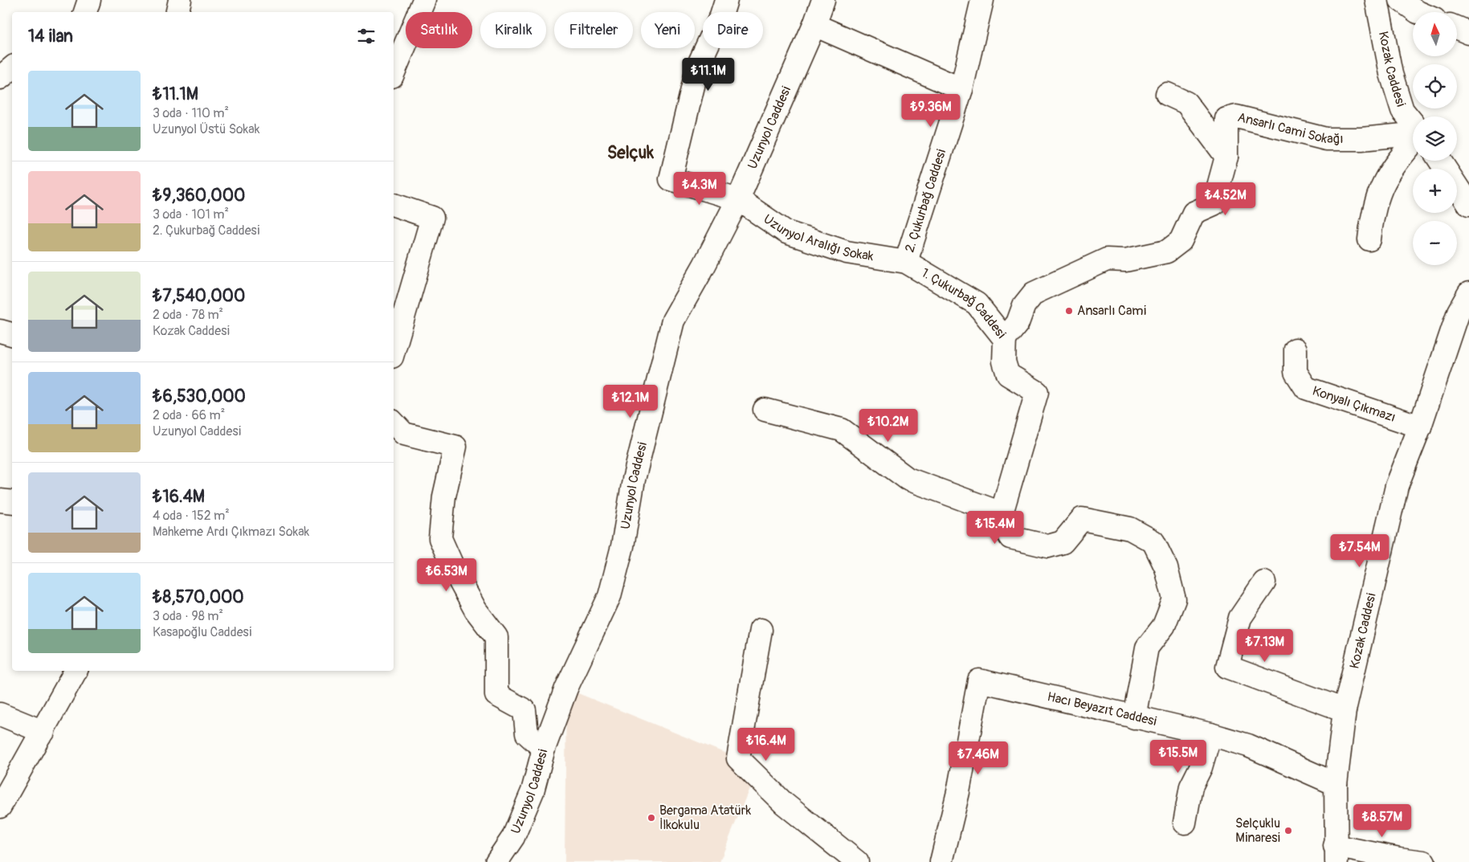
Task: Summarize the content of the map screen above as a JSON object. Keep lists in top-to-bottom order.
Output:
{
  "streets": {
    "street": [
      "Kozak Caddesi",
      "Uzunyol Caddesi",
      "Ansarlı Cami Sokağı",
      "2. Çukurbağ Caddesi",
      "Uzunyol Aralığı Sokak",
      "1. Çukurbağ Caddesi",
      "Konyalı Çıkmazı",
      "Hacı Beyazıt Caddesi"
    ]
  },
  "crossings": [
    ["Kozak Caddesi", "Konyalı Çıkmazı"],
    ["Kozak Caddesi", "Hacı Beyazıt Caddesi"],
    ["Uzunyol Caddesi", "Uzunyol Aralığı Sokak"],
    ["Ansarlı Cami Sokağı", "1. Çukurbağ Caddesi"],
    ["2. Çukurbağ Caddesi", "Uzunyol Aralığı Sokak"],
    ["2. Çukurbağ Caddesi", "1. Çukurbağ Caddesi"],
    ["Uzunyol Aralığı Sokak", "1. Çukurbağ Caddesi"]
  ],
  "districts": ["Selçuk"],
  "places": ["Ansarlı Cami", "Bergama Atatürk İlkokulu", "Selçuklu Minaresi"],
  "north": "top",
  "page": {
    "map_buttons": ["+", "−"],
    "chip": [
      "Satılık",
      "Kiralık",
      "Filtreler",
      "Yeni",
      "Daire"
    ],
    "heading": "14 ilan",
    "price": [
      "₺11.1M",
      "₺9.36M",
      "₺4.3M",
      "₺4.52M",
      "₺12.1M",
      "₺10.2M",
      "₺15.4M",
      "₺7.54M",
      "₺6.53M",
      "₺7.13M",
      "₺16.4M",
      "₺15.5M",
      "₺7.46M",
      "₺8.57M"
    ],
    "list": [
      {
        "name": "₺11.1M",
        "note": "3 oda · 110 m² · Uzunyol Üstü Sokak"
      },
      {
        "name": "₺9,360,000",
        "note": "3 oda · 101 m² · 2. Çukurbağ Caddesi"
      },
      {
        "name": "₺7,540,000",
        "note": "2 oda · 78 m² · Kozak Caddesi"
      },
      {
        "name": "₺6,530,000",
        "note": "2 oda · 66 m² · Uzunyol Caddesi"
      },
      {
        "name": "₺16.4M",
        "note": "4 oda · 152 m² · Mahkeme Ardı Çıkmazı Sokak"
      },
      {
        "name": "₺8,570,000",
        "note": "3 oda · 98 m² · Kasapoğlu Caddesi"
      }
    ]
  }
}
